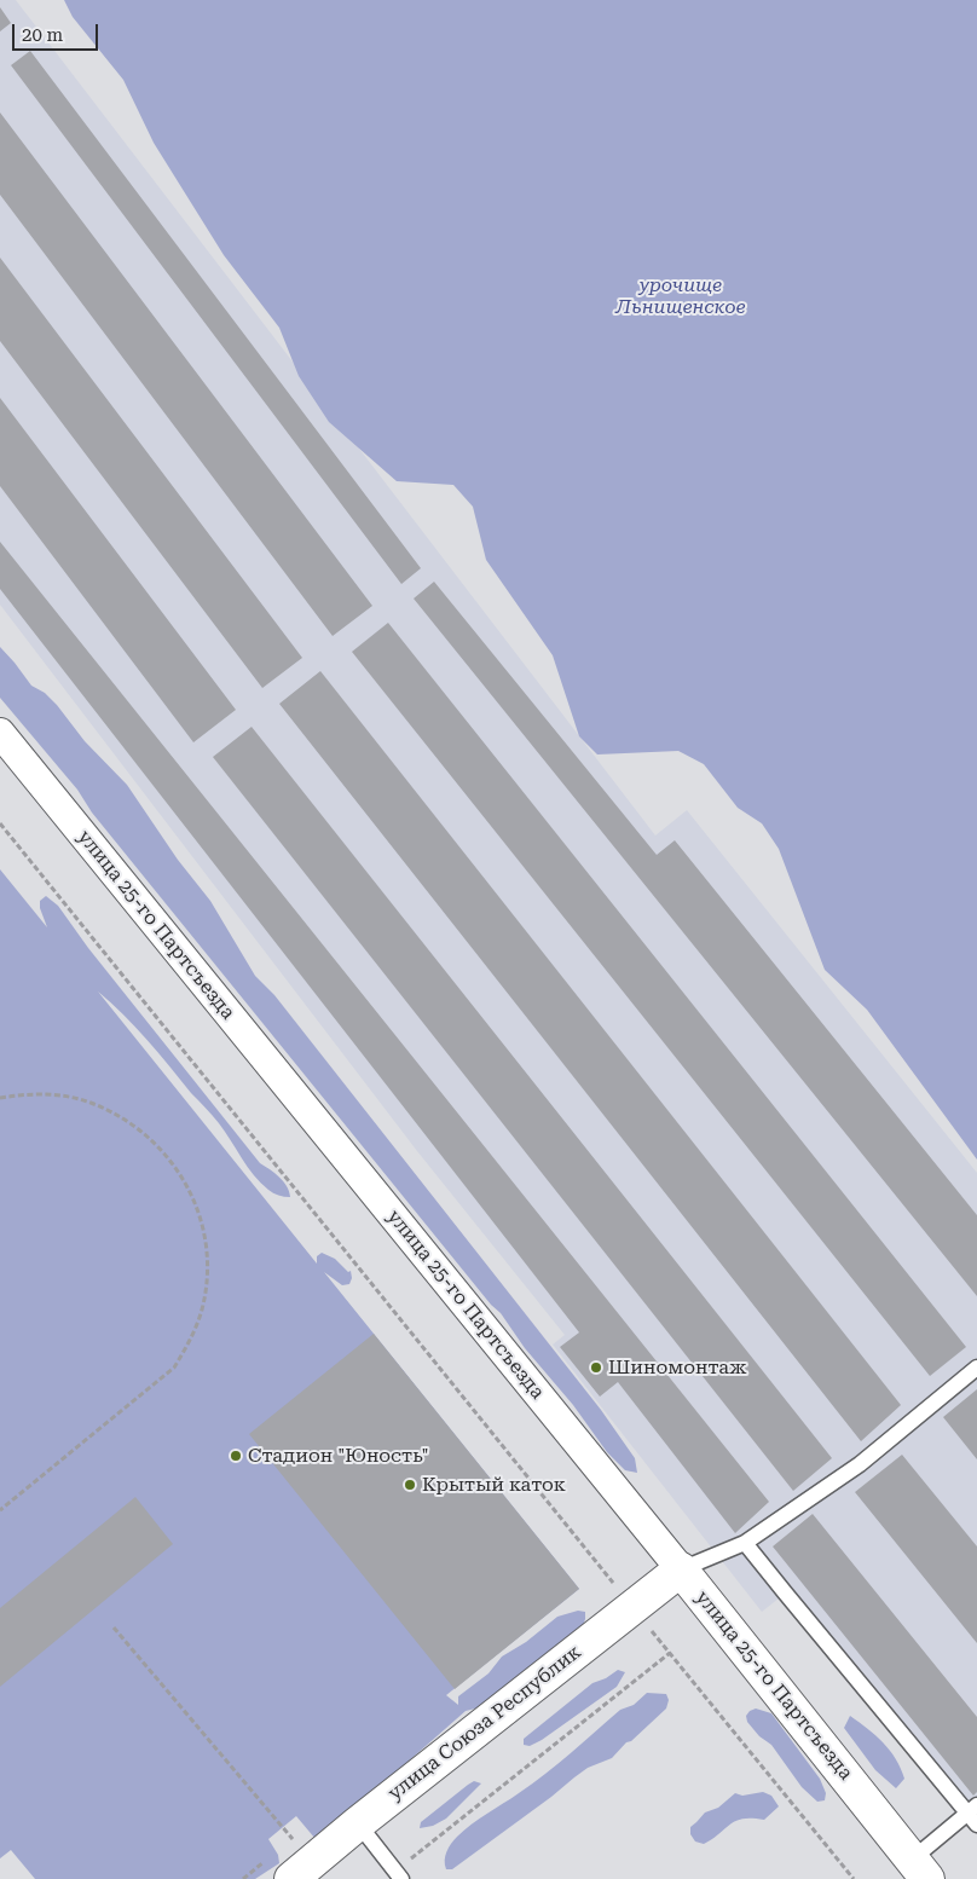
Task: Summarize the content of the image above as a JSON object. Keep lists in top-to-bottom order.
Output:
{
  "streets": {
    "street": ["улица 25-го Партсъезда", "улица Союза Республик"]
  },
  "crossings": [
    ["улица 25-го Партсъезда", "улица Союза Республик"]
  ],
  "parks": ["урочище Льнищенское"],
  "places": ["Шиномонтаж", "Стадион \"Юность\"", "Крытый каток"],
  "scale_bar": "20 m"
}
